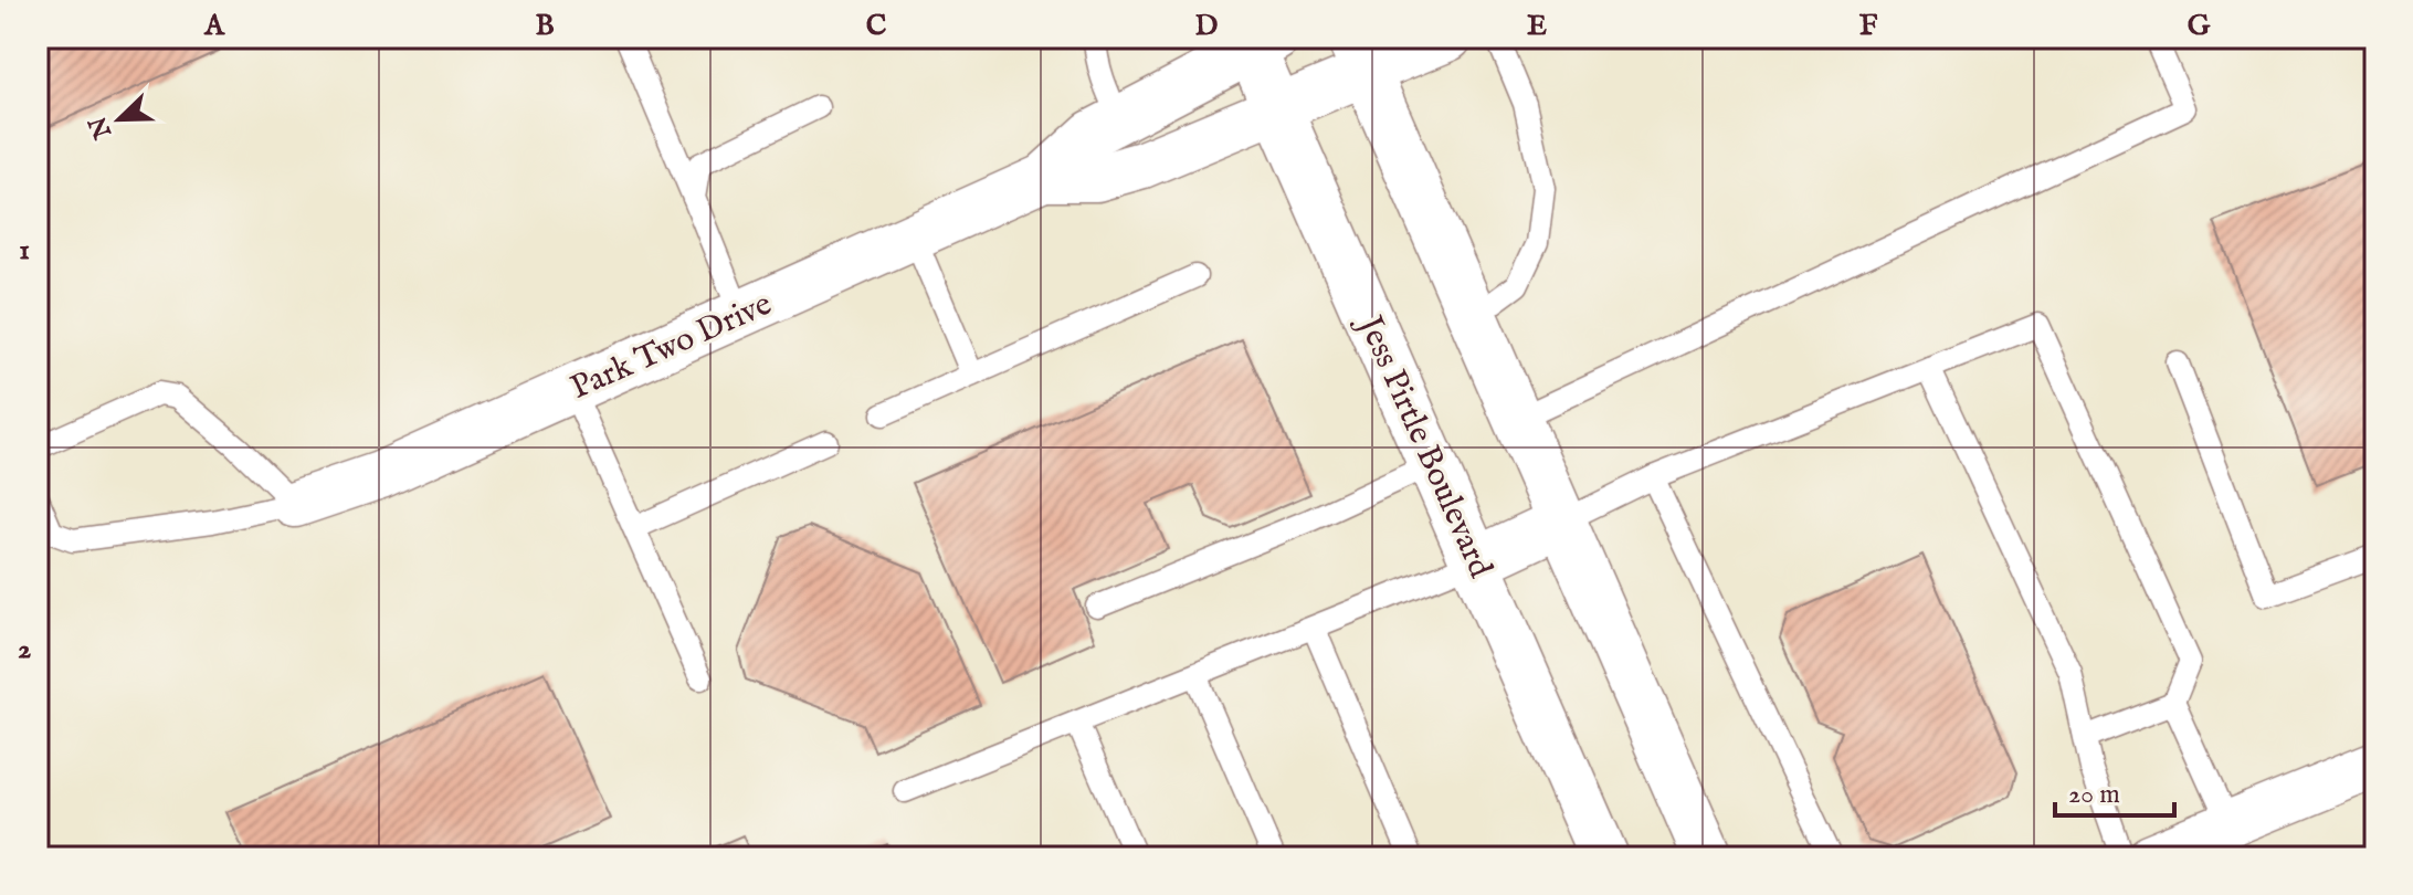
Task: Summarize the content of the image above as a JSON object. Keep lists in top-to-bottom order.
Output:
{
  "streets": {
    "street": ["Park Two Drive", "Jess Pirtle Boulevard"]
  },
  "crossings": [
    ["Park Two Drive", "Jess Pirtle Boulevard"]
  ],
  "scale_bar": "20 m",
  "north": "bottom left",
  "grid": {
    "columns": [
      "A",
      "B",
      "C",
      "D",
      "E",
      "F",
      "G"
    ],
    "rows": ["1", "2"]
  }
}
